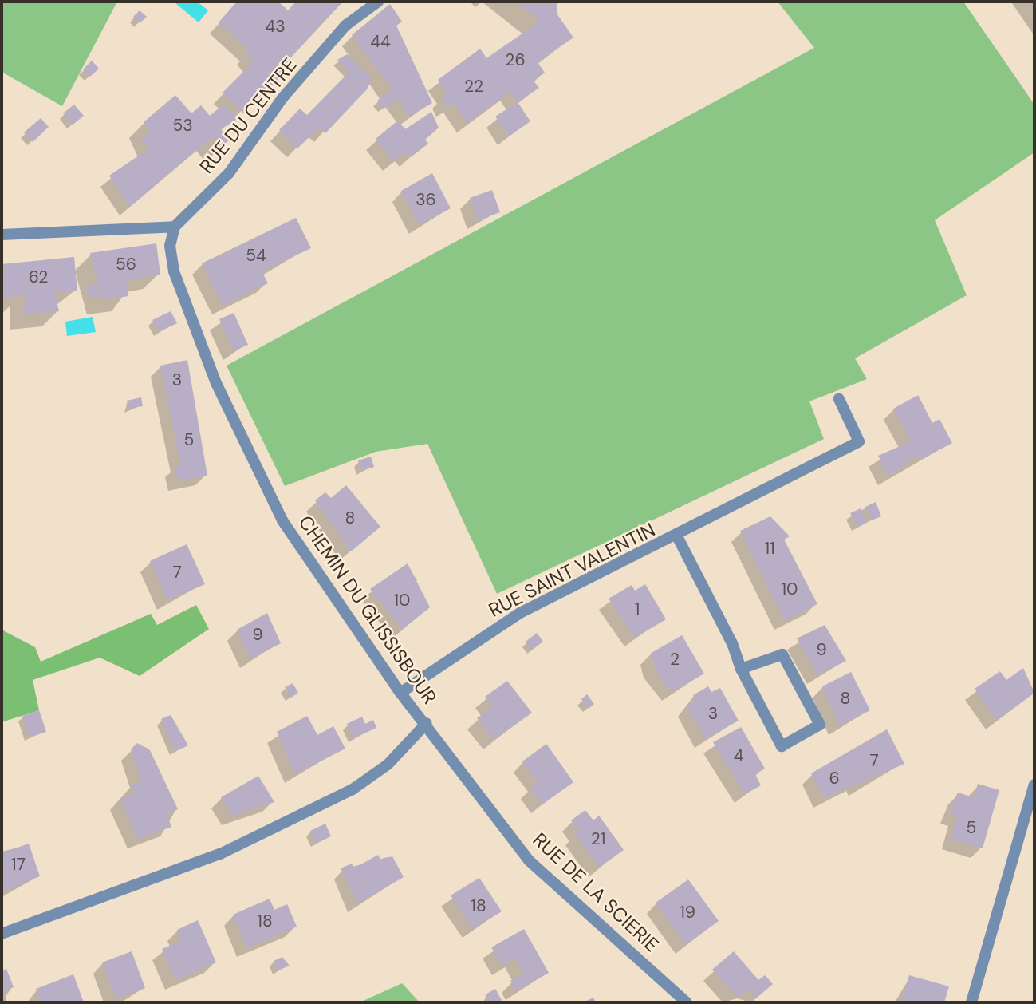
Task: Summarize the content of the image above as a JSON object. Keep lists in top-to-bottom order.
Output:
{
  "streets": {
    "street": [
      "RUE DU CENTRE",
      "RUE SAINT VALENTIN",
      "CHEMIN DU GLISSISBOUR",
      "RUE DE LA SCIERIE"
    ]
  },
  "crossings": [
    ["RUE DU CENTRE", "CHEMIN DU GLISSISBOUR"],
    ["RUE SAINT VALENTIN", "CHEMIN DU GLISSISBOUR"],
    ["CHEMIN DU GLISSISBOUR", "RUE DE LA SCIERIE"]
  ],
  "house_numbers": [
    "43",
    "44",
    "26",
    "22",
    "53",
    "36",
    "54",
    "56",
    "62",
    "3",
    "5",
    "8",
    "11",
    "7",
    "10",
    "10",
    "1",
    "9",
    "9",
    "2",
    "8",
    "3",
    "4",
    "7",
    "6",
    "5",
    "21",
    "17",
    "18",
    "19",
    "18"
  ]
}
